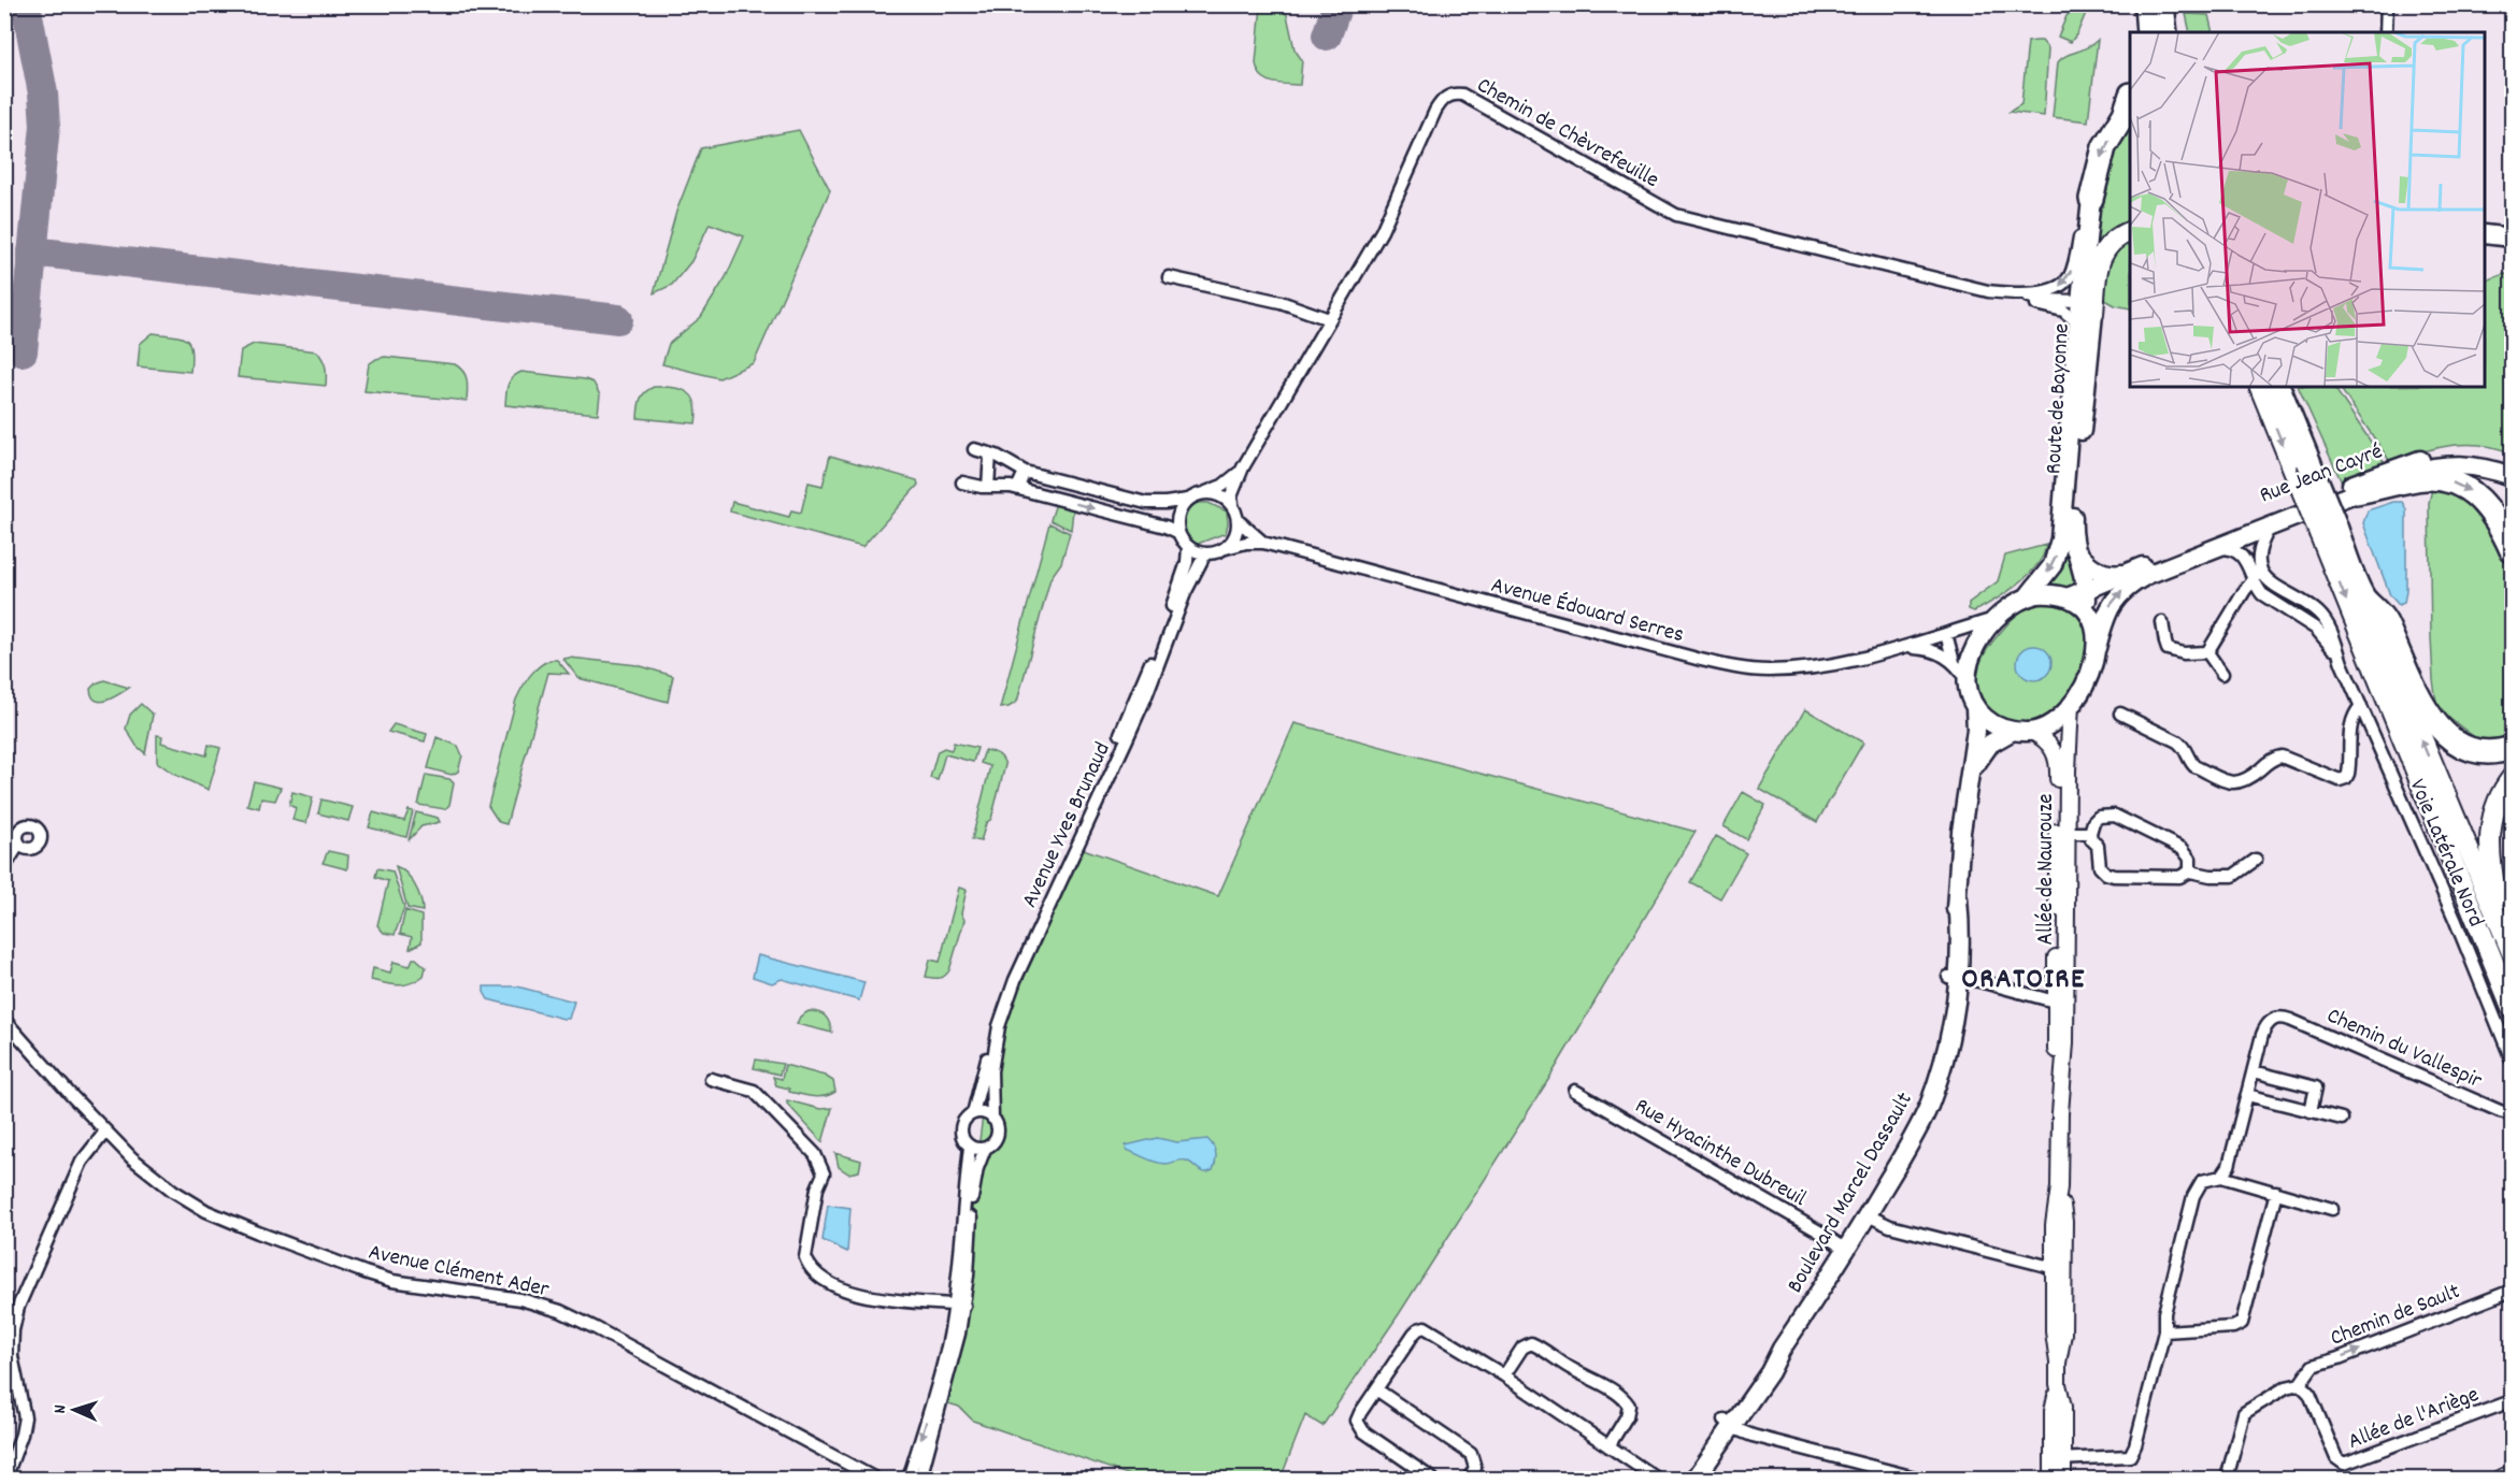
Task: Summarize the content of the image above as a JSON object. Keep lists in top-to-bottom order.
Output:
{
  "streets": {
    "main road": ["Route de Bayonne", "Rue Jean Cayré", "Boulevard Marcel Dassault"],
    "street": [
      "Chemin de Chèvrefeuille",
      "Avenue Édouard Serres",
      "Avenue Yves Brunaud",
      "Voie Latérale Nord",
      "Allée de Naurouze",
      "Chemin du Vallespir",
      "Rue Hyacinthe Dubreuil",
      "Avenue Clément Ader",
      "Chemin de Sault",
      "Allée de l'Ariège"
    ]
  },
  "crossings": [
    ["Chemin de Chèvrefeuille", "Route de Bayonne"],
    ["Chemin de Chèvrefeuille", "Avenue Édouard Serres"],
    ["Chemin de Chèvrefeuille", "Avenue Yves Brunaud"],
    ["Route de Bayonne", "Avenue Édouard Serres"],
    ["Route de Bayonne", "Allée de Naurouze"],
    ["Route de Bayonne", "Boulevard Marcel Dassault"],
    ["Rue Jean Cayré", "Voie Latérale Nord"],
    ["Avenue Édouard Serres", "Avenue Yves Brunaud"],
    ["Avenue Édouard Serres", "Allée de Naurouze"],
    ["Avenue Édouard Serres", "Boulevard Marcel Dassault"],
    ["Allée de Naurouze", "Boulevard Marcel Dassault"],
    ["Rue Hyacinthe Dubreuil", "Boulevard Marcel Dassault"],
    ["Chemin de Sault", "Allée de l'Ariège"]
  ],
  "one_way": ["Chemin de Sault"],
  "districts": ["ORATOIRE"],
  "north": "left"
}
